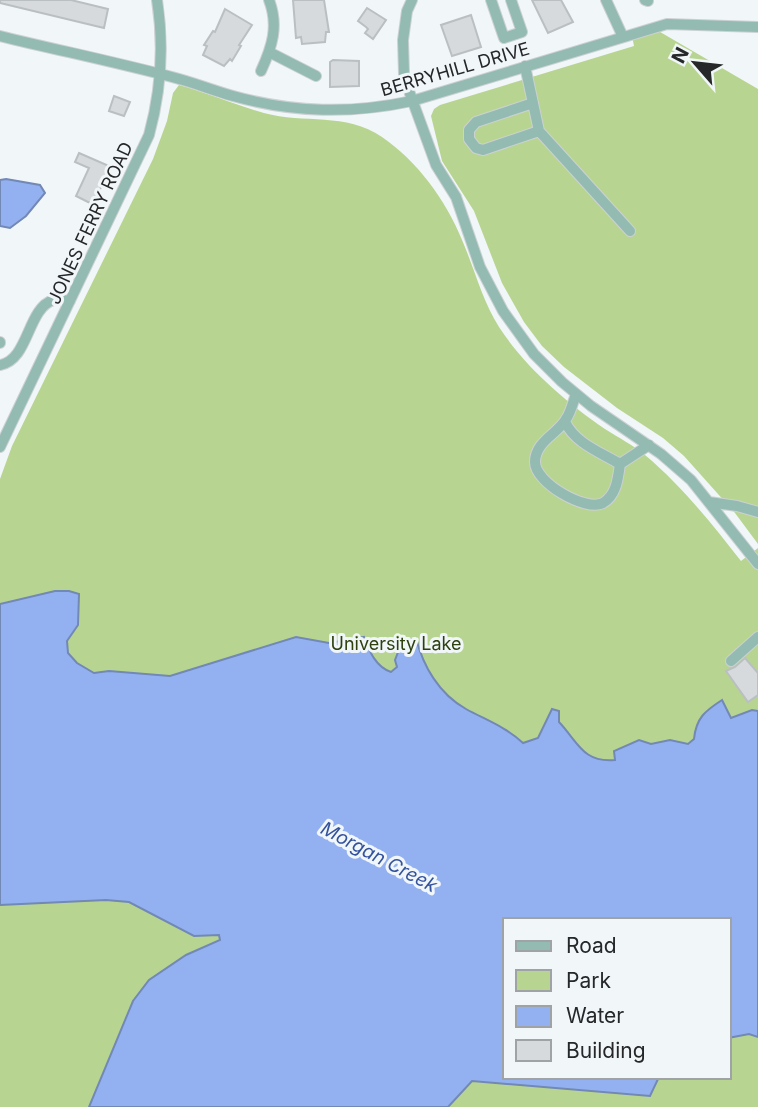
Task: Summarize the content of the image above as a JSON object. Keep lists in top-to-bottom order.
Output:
{
  "streets": {
    "street": ["BERRYHILL DRIVE", "JONES FERRY ROAD"]
  },
  "crossings": [
    ["BERRYHILL DRIVE", "JONES FERRY ROAD"]
  ],
  "water": ["Morgan Creek"],
  "parks": ["University Lake"],
  "legend": [
    "Road",
    "Park",
    "Water",
    "Building"
  ],
  "north": "top left"
}
